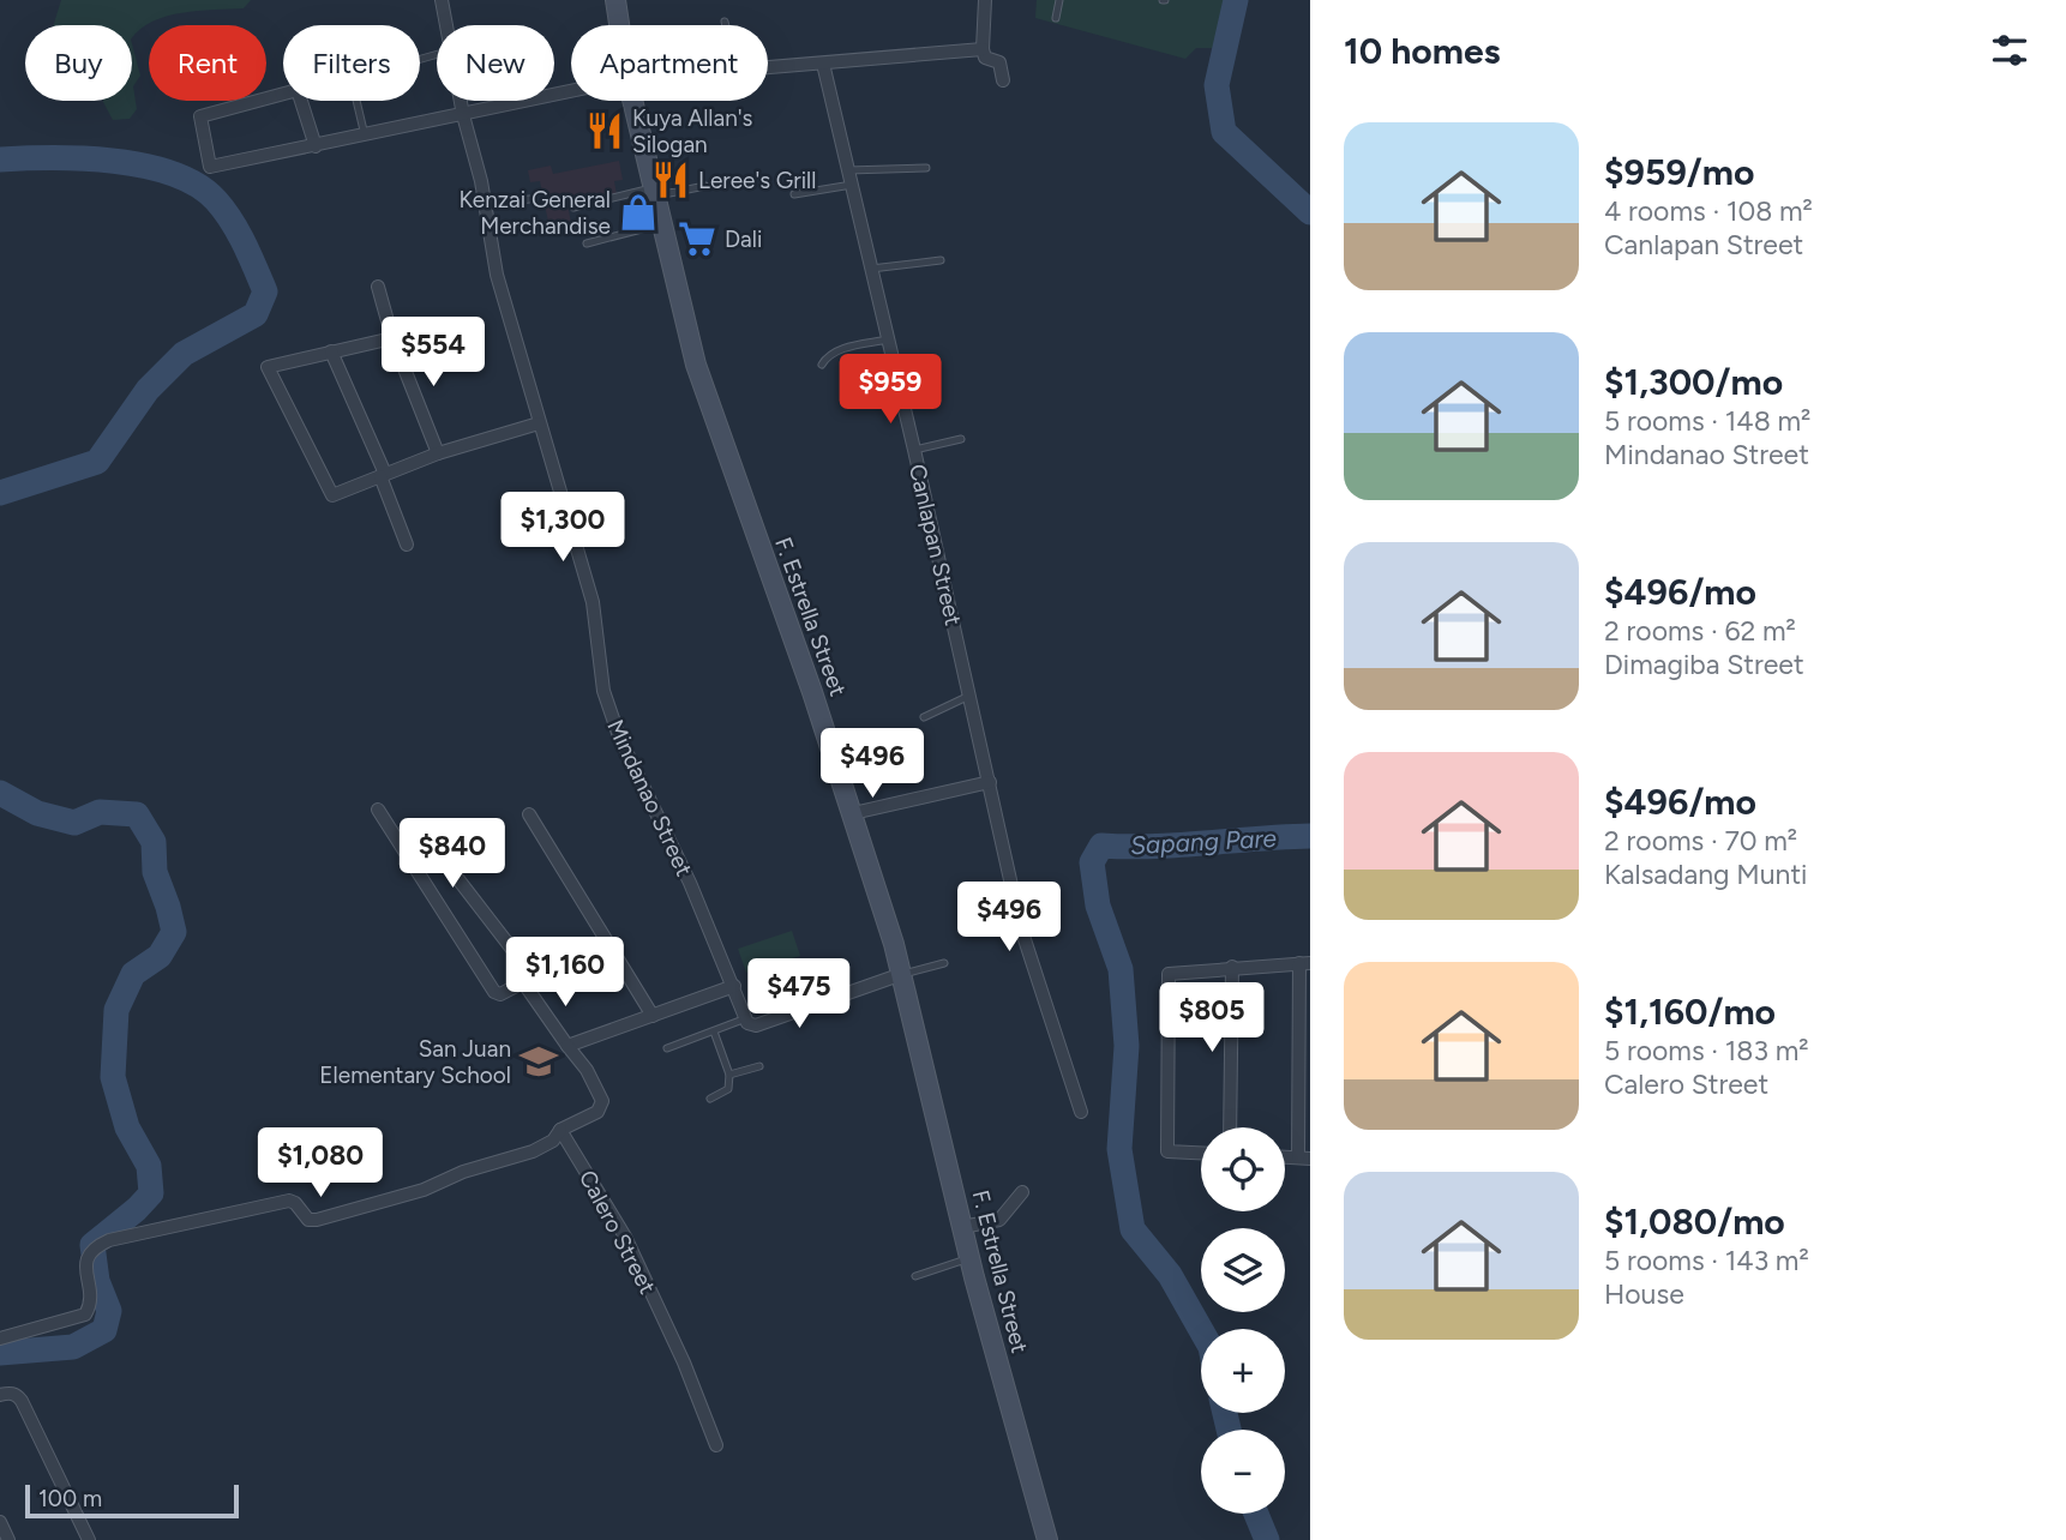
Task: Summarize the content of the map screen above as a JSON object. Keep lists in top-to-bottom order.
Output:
{
  "streets": {
    "main road": ["F. Estrella Street"],
    "street": ["Canlapan Street", "Mindanao Street", "Calero Street"]
  },
  "water": ["Sapang Pare"],
  "places": {
    "restaurant": ["Kuya Allan's Silogan", "Leree's Grill"],
    "shop": ["Kenzai General Merchandise"],
    "supermarket": ["Dali"],
    "school or university": ["San Juan Elementary School"]
  },
  "scale_bar": "100 m",
  "page": {
    "heading": "10 homes",
    "chip": [
      "Buy",
      "Rent",
      "Filters",
      "New",
      "Apartment"
    ],
    "list": [
      {
        "name": "$959/mo",
        "note": "4 rooms · 108 m² · Canlapan Street"
      },
      {
        "name": "$1,300/mo",
        "note": "5 rooms · 148 m² · Mindanao Street"
      },
      {
        "name": "$496/mo",
        "note": "2 rooms · 62 m² · Dimagiba Street"
      },
      {
        "name": "$496/mo",
        "note": "2 rooms · 70 m² · Kalsadang Munti"
      },
      {
        "name": "$1,160/mo",
        "note": "5 rooms · 183 m² · Calero Street"
      },
      {
        "name": "$1,080/mo",
        "note": "5 rooms · 143 m² · House"
      }
    ],
    "price": [
      "$554",
      "$959",
      "$1,300",
      "$496",
      "$840",
      "$496",
      "$1,160",
      "$475",
      "$805",
      "$1,080"
    ],
    "map_buttons": ["+", "−"],
    "scale": "100 m"
  }
}
